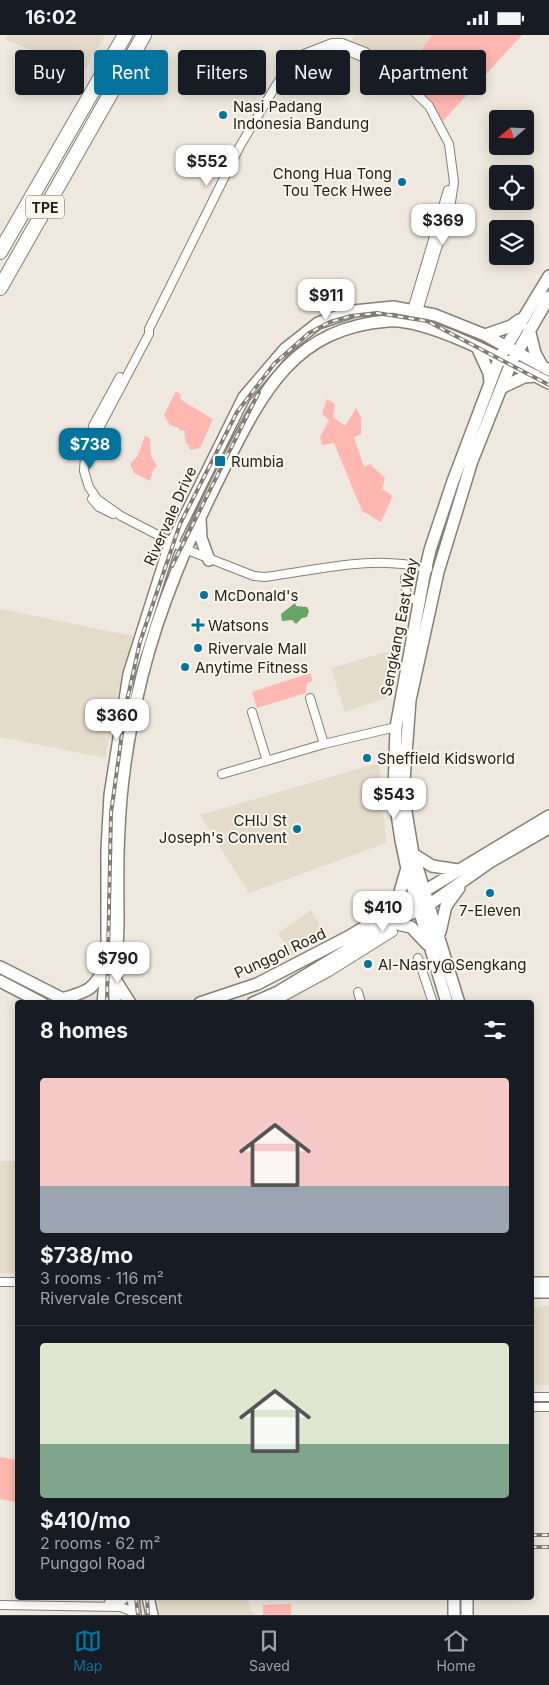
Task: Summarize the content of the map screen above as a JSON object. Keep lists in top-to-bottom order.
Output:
{
  "streets": {
    "highway": ["TPE"],
    "main road": ["Rivervale Drive", "Sengkang East Way", "Punggol Road"]
  },
  "crossings": [
    ["Rivervale Drive", "Sengkang East Way"],
    ["Sengkang East Way", "Punggol Road"]
  ],
  "places": {
    "other": [
      "Nasi Padang Indonesia Bandung",
      "Chong Hua Tong Tou Teck Hwee",
      "McDonald's",
      "Rivervale Mall",
      "Anytime Fitness",
      "Sheffield Kidsworld",
      "CHIJ St Joseph's Convent",
      "7-Eleven",
      "Al-Nasry@Sengkang"
    ],
    "transit": ["Rumbia"],
    "health": ["Watsons"]
  },
  "north": "left",
  "page": {
    "status": "16:02",
    "chip": [
      "Buy",
      "Rent",
      "Filters",
      "New",
      "Apartment"
    ],
    "price": [
      "$552",
      "$369",
      "$911",
      "$738",
      "$360",
      "$543",
      "$410",
      "$790"
    ],
    "heading": "8 homes",
    "list": [
      {
        "name": "$738/mo",
        "note": "3 rooms · 116 m² · Rivervale Crescent"
      },
      {
        "name": "$410/mo",
        "note": "2 rooms · 62 m² · Punggol Road"
      }
    ],
    "tabs": ["Map", "Saved", "Home"]
  }
}
